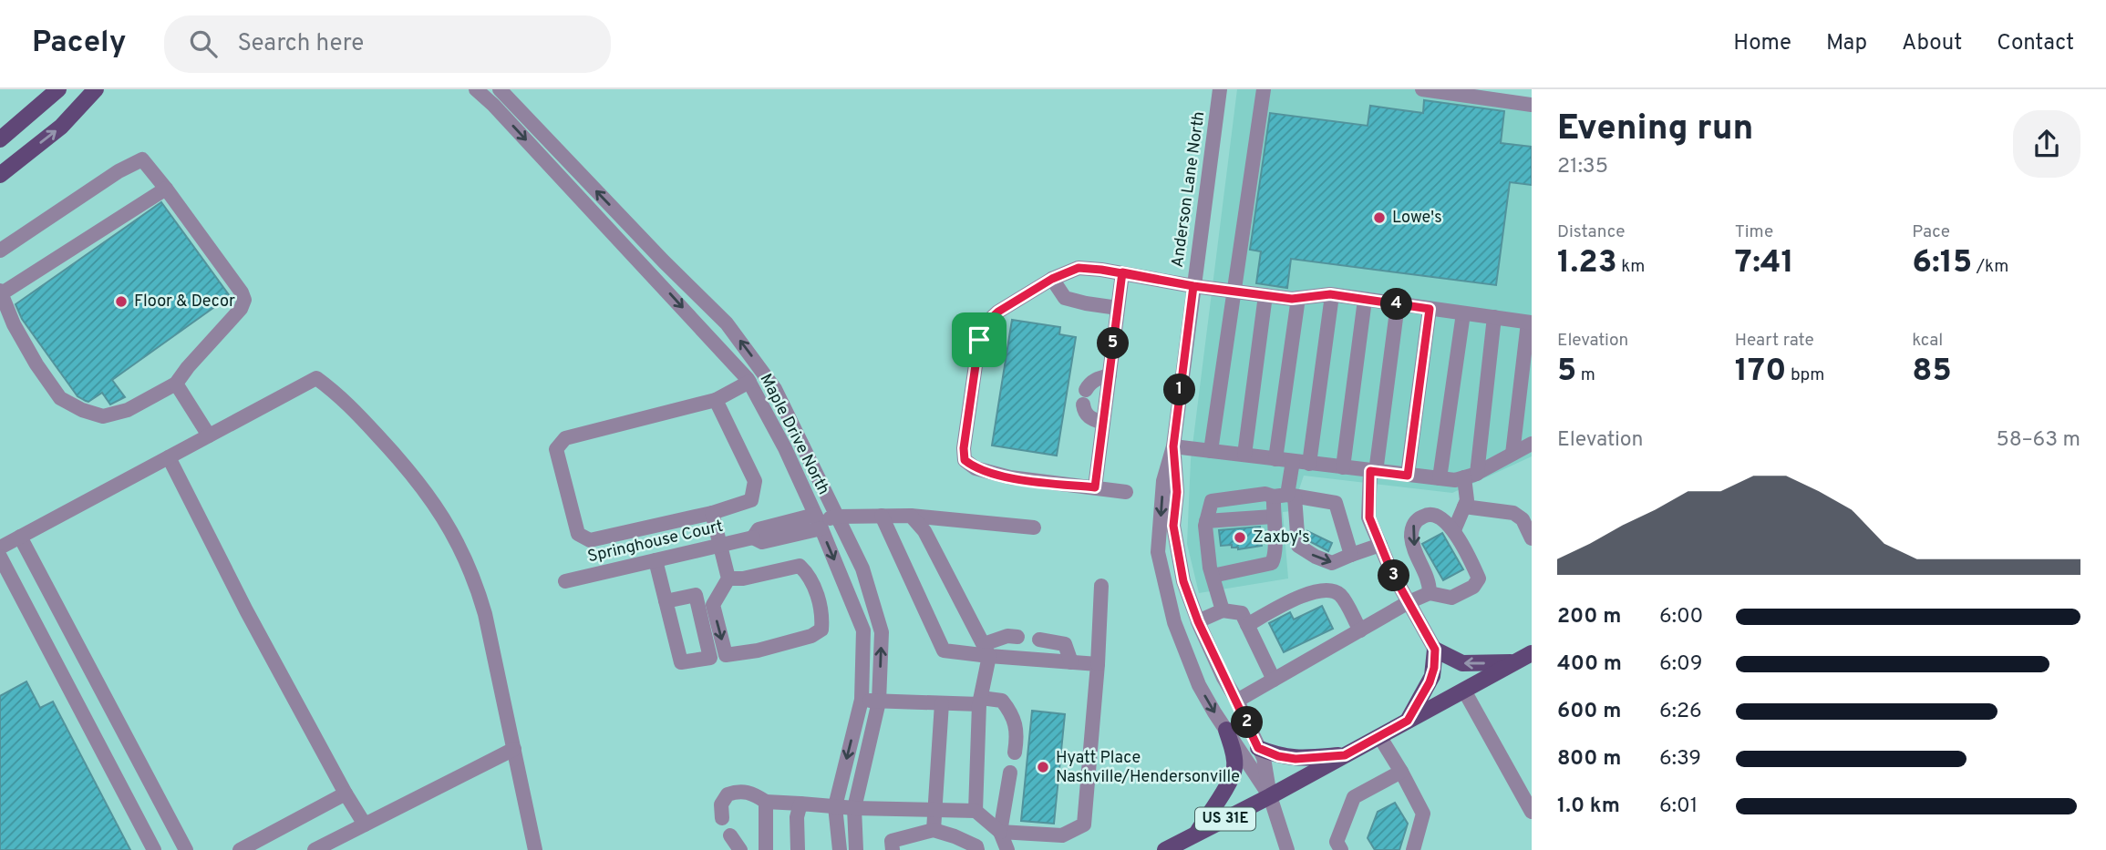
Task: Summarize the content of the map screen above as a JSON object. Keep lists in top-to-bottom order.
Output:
{
  "streets": {
    "main road": ["US 31E"],
    "street": ["Anderson Lane North", "Maple Drive North", "Springhouse Court"]
  },
  "crossings": [
    ["Anderson Lane North", "US 31E"],
    ["Maple Drive North", "Springhouse Court"]
  ],
  "places": [
    "Lowe's",
    "Floor & Decor",
    "Zaxby's",
    "Hyatt Place Nashville/Hendersonville"
  ],
  "page": {
    "header": "Pacely",
    "search": "Search here",
    "nav": [
      "Home",
      "Map",
      "About",
      "Contact"
    ],
    "heading": ["Evening run", "21:35"],
    "stats": [
      ["Distance", "1.23 km"],
      ["Time", "7:41"],
      ["Pace", "6:15 /km"],
      ["Elevation", "5 m"],
      ["Heart rate", "170 bpm"],
      ["kcal", "85"]
    ],
    "pins": [
      "4",
      "5",
      "1",
      "3",
      "2"
    ],
    "chart": ["Elevation", "58–63 m"],
    "list": [
      {
        "name": "200 m",
        "note": "6:00"
      },
      {
        "name": "400 m",
        "note": "6:09"
      },
      {
        "name": "600 m",
        "note": "6:26"
      },
      {
        "name": "800 m",
        "note": "6:39"
      },
      {
        "name": "1.0 km",
        "note": "6:01"
      }
    ]
  }
}
